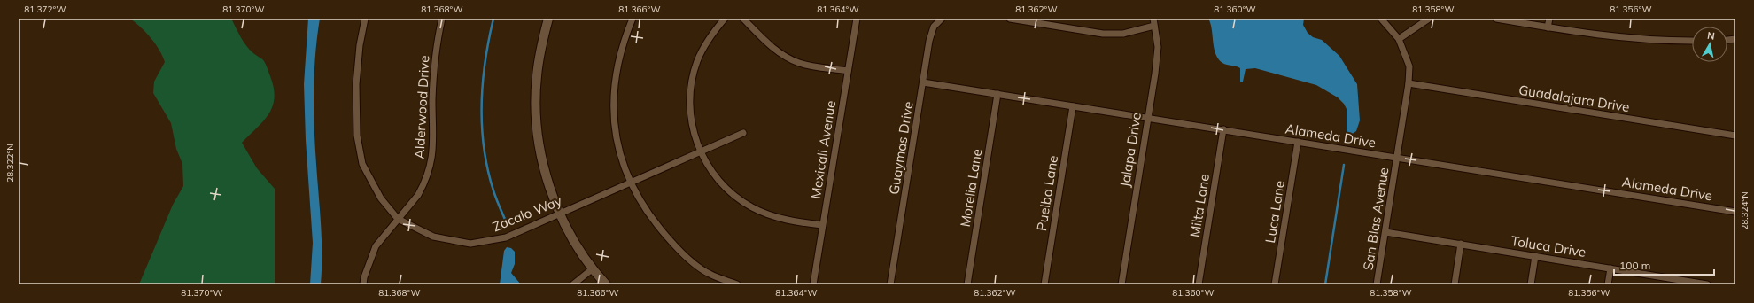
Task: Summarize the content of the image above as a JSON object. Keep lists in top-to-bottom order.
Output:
{
  "streets": {
    "street": [
      "Guadalajara Drive",
      "Alderwood Drive",
      "Alameda Drive",
      "Guaymas Drive",
      "Mexicali Avenue",
      "Jalapa Drive",
      "Morelia Lane",
      "Puelba Lane",
      "Milta Lane",
      "Luca Lane",
      "Zacalo Way",
      "San Blas Avenue",
      "Toluca Drive"
    ]
  },
  "crossings": [
    ["Guadalajara Drive", "San Blas Avenue"],
    ["Alderwood Drive", "Zacalo Way"],
    ["Alameda Drive", "Guaymas Drive"],
    ["Alameda Drive", "Jalapa Drive"],
    ["Alameda Drive", "Morelia Lane"],
    ["Alameda Drive", "Puelba Lane"],
    ["Alameda Drive", "Milta Lane"],
    ["Alameda Drive", "Luca Lane"],
    ["Alameda Drive", "San Blas Avenue"],
    ["San Blas Avenue", "Toluca Drive"]
  ],
  "scale_bar": "100 m",
  "north": "top",
  "coordinates": [
    "81.372°W",
    "81.370°W",
    "81.368°W",
    "81.366°W",
    "81.364°W",
    "81.362°W",
    "81.360°W",
    "81.358°W",
    "81.356°W",
    "28.322°N",
    "28.324°N"
  ]
}
